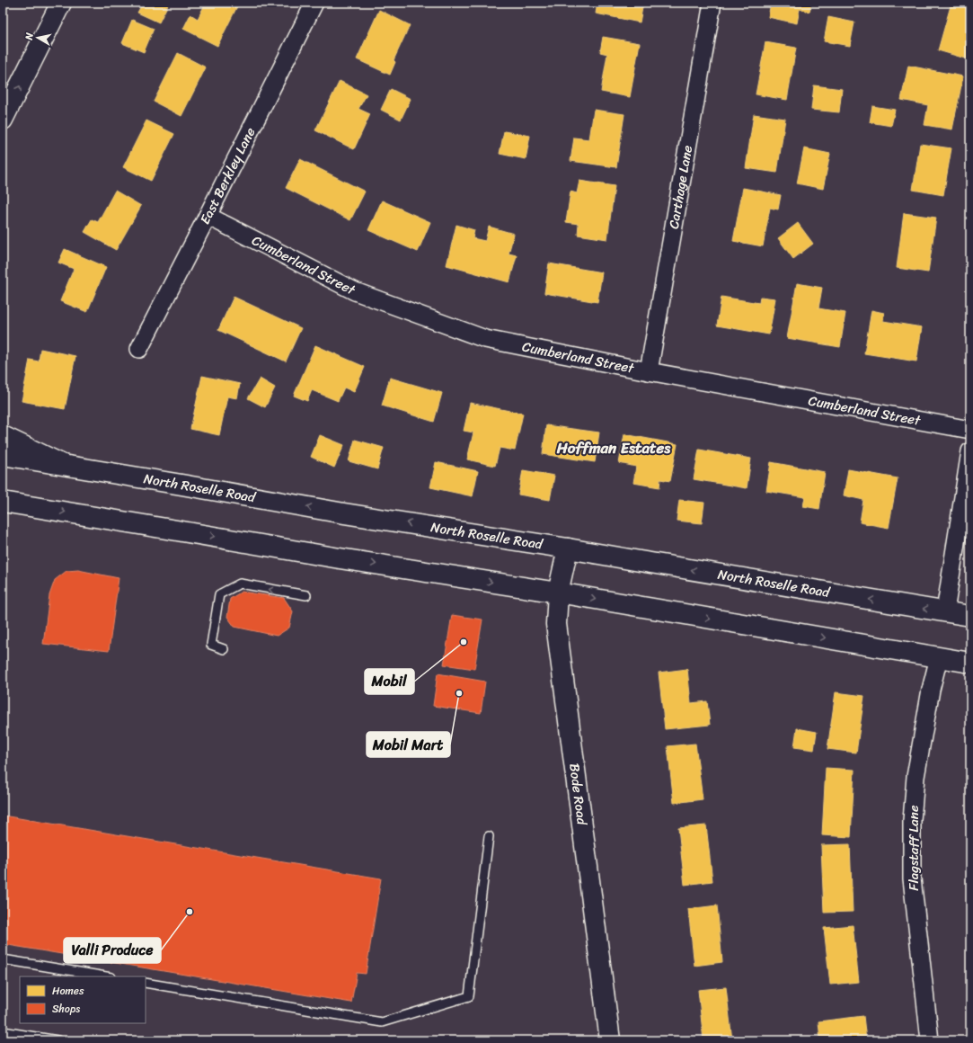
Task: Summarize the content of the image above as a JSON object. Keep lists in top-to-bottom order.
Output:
{
  "streets": {
    "main road": ["North Roselle Road", "Bode Road"],
    "street": [
      "East Berkley Lane",
      "Carthage Lane",
      "Cumberland Street",
      "Flagstaff Lane"
    ]
  },
  "crossings": [
    ["East Berkley Lane", "Cumberland Street"],
    ["Carthage Lane", "Cumberland Street"],
    ["North Roselle Road", "Bode Road"]
  ],
  "districts": ["Hoffman Estates"],
  "places": ["Mobil", "Mobil Mart", "Valli Produce"],
  "legend": ["Homes", "Shops"],
  "north": "left"
}
